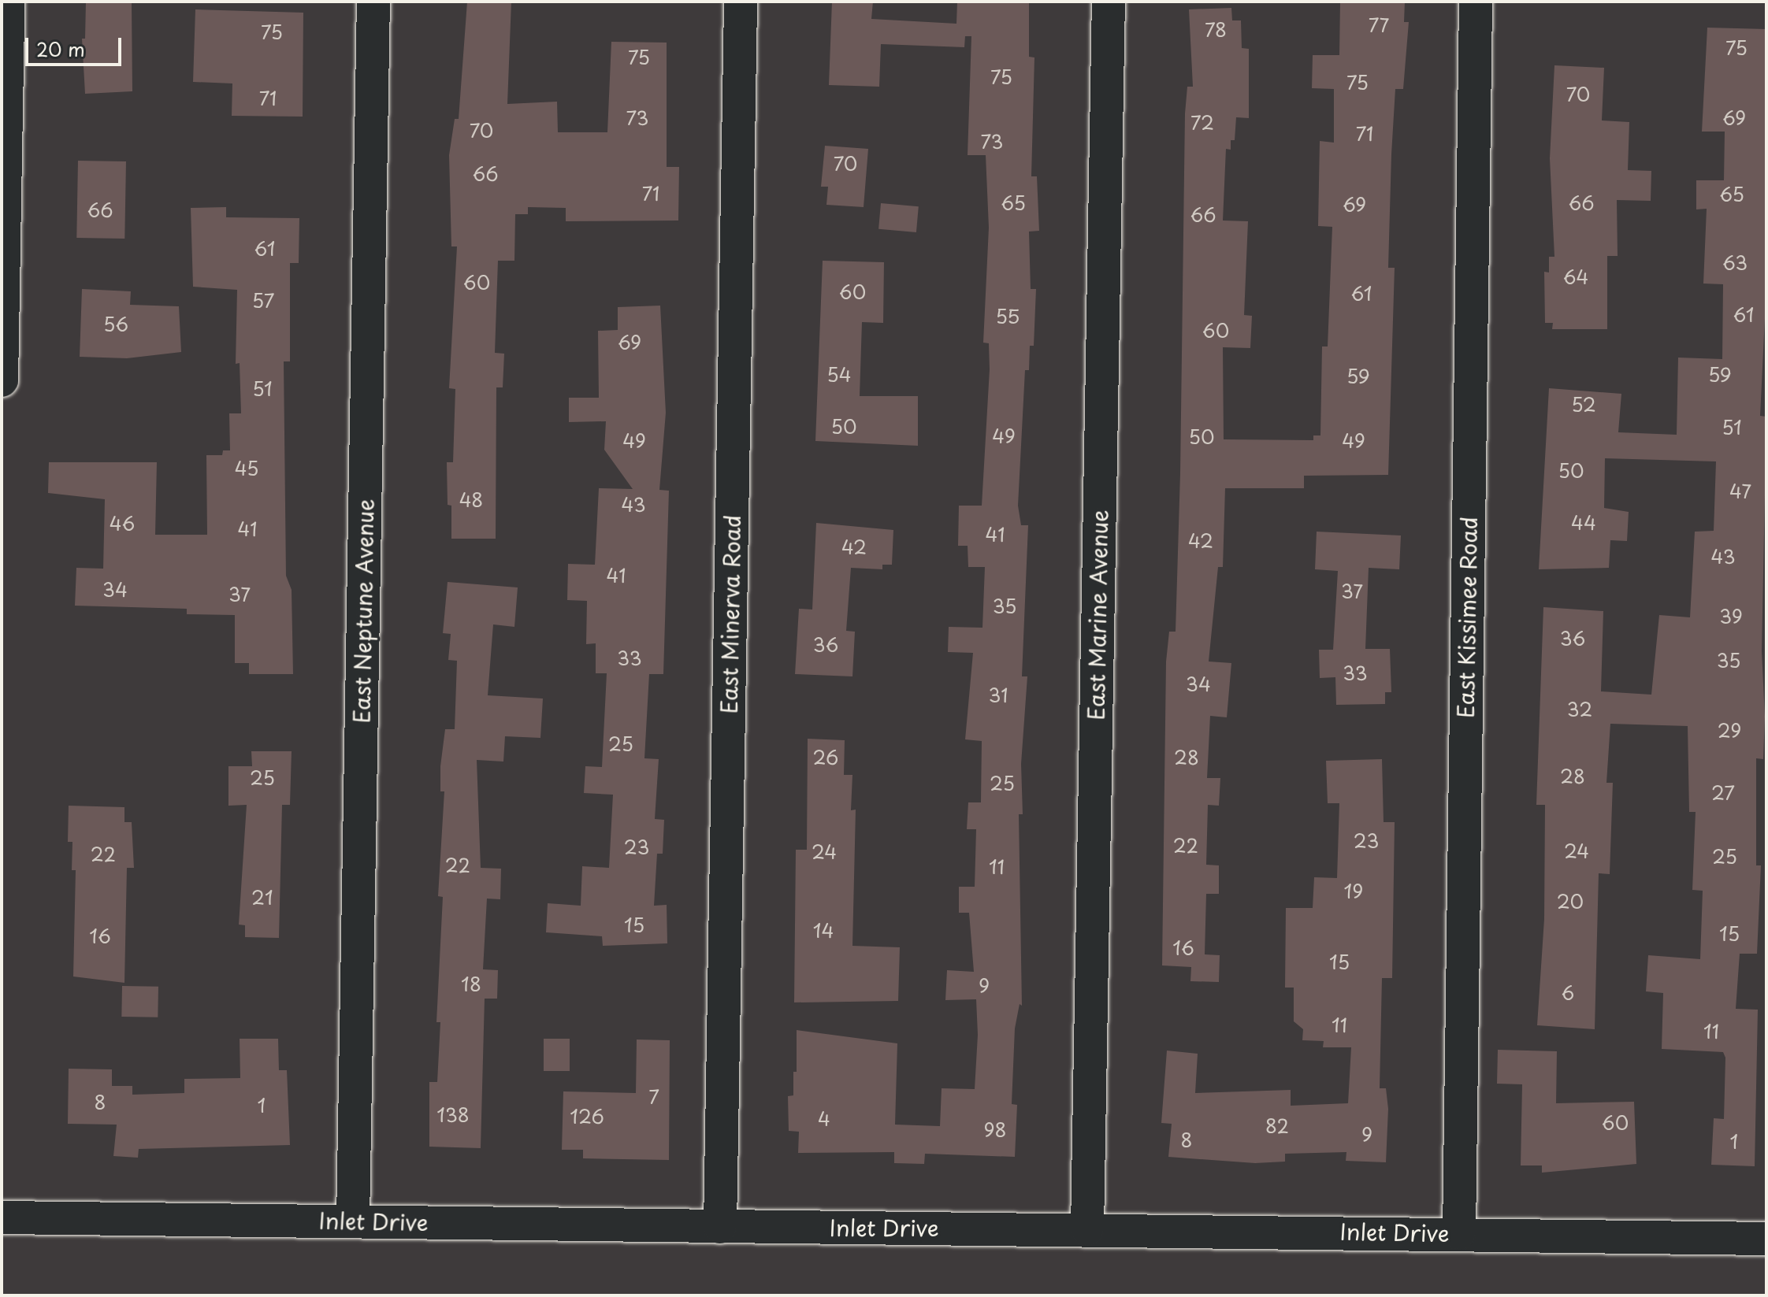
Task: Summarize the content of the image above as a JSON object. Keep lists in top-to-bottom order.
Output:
{
  "streets": {
    "street": [
      "East Neptune Avenue",
      "East Minerva Road",
      "East Marine Avenue",
      "East Kissimee Road",
      "Inlet Drive"
    ]
  },
  "crossings": [
    ["East Neptune Avenue", "Inlet Drive"],
    ["East Minerva Road", "Inlet Drive"],
    ["East Marine Avenue", "Inlet Drive"],
    ["East Kissimee Road", "Inlet Drive"]
  ],
  "house_numbers": [
    "77",
    "78",
    "75",
    "75",
    "75",
    "75",
    "75",
    "70",
    "71",
    "73",
    "69",
    "72",
    "70",
    "71",
    "73",
    "70",
    "66",
    "71",
    "65",
    "65",
    "66",
    "69",
    "66",
    "66",
    "61",
    "63",
    "64",
    "60",
    "60",
    "61",
    "57",
    "61",
    "55",
    "56",
    "60",
    "69",
    "54",
    "59",
    "59",
    "51",
    "52",
    "50",
    "51",
    "49",
    "50",
    "49",
    "49",
    "45",
    "50",
    "47",
    "48",
    "43",
    "44",
    "46",
    "41",
    "41",
    "42",
    "42",
    "43",
    "41",
    "34",
    "37",
    "37",
    "35",
    "39",
    "36",
    "36",
    "33",
    "35",
    "33",
    "34",
    "31",
    "32",
    "29",
    "25",
    "26",
    "28",
    "28",
    "25",
    "25",
    "27",
    "23",
    "22",
    "23",
    "24",
    "24",
    "22",
    "25",
    "22",
    "11",
    "19",
    "21",
    "20",
    "15",
    "14",
    "15",
    "16",
    "16",
    "15",
    "18",
    "9",
    "6",
    "11",
    "11",
    "7",
    "8",
    "1",
    "138",
    "126",
    "4",
    "60",
    "82",
    "98",
    "9",
    "8",
    "1"
  ],
  "scale_bar": "20 m"
}
